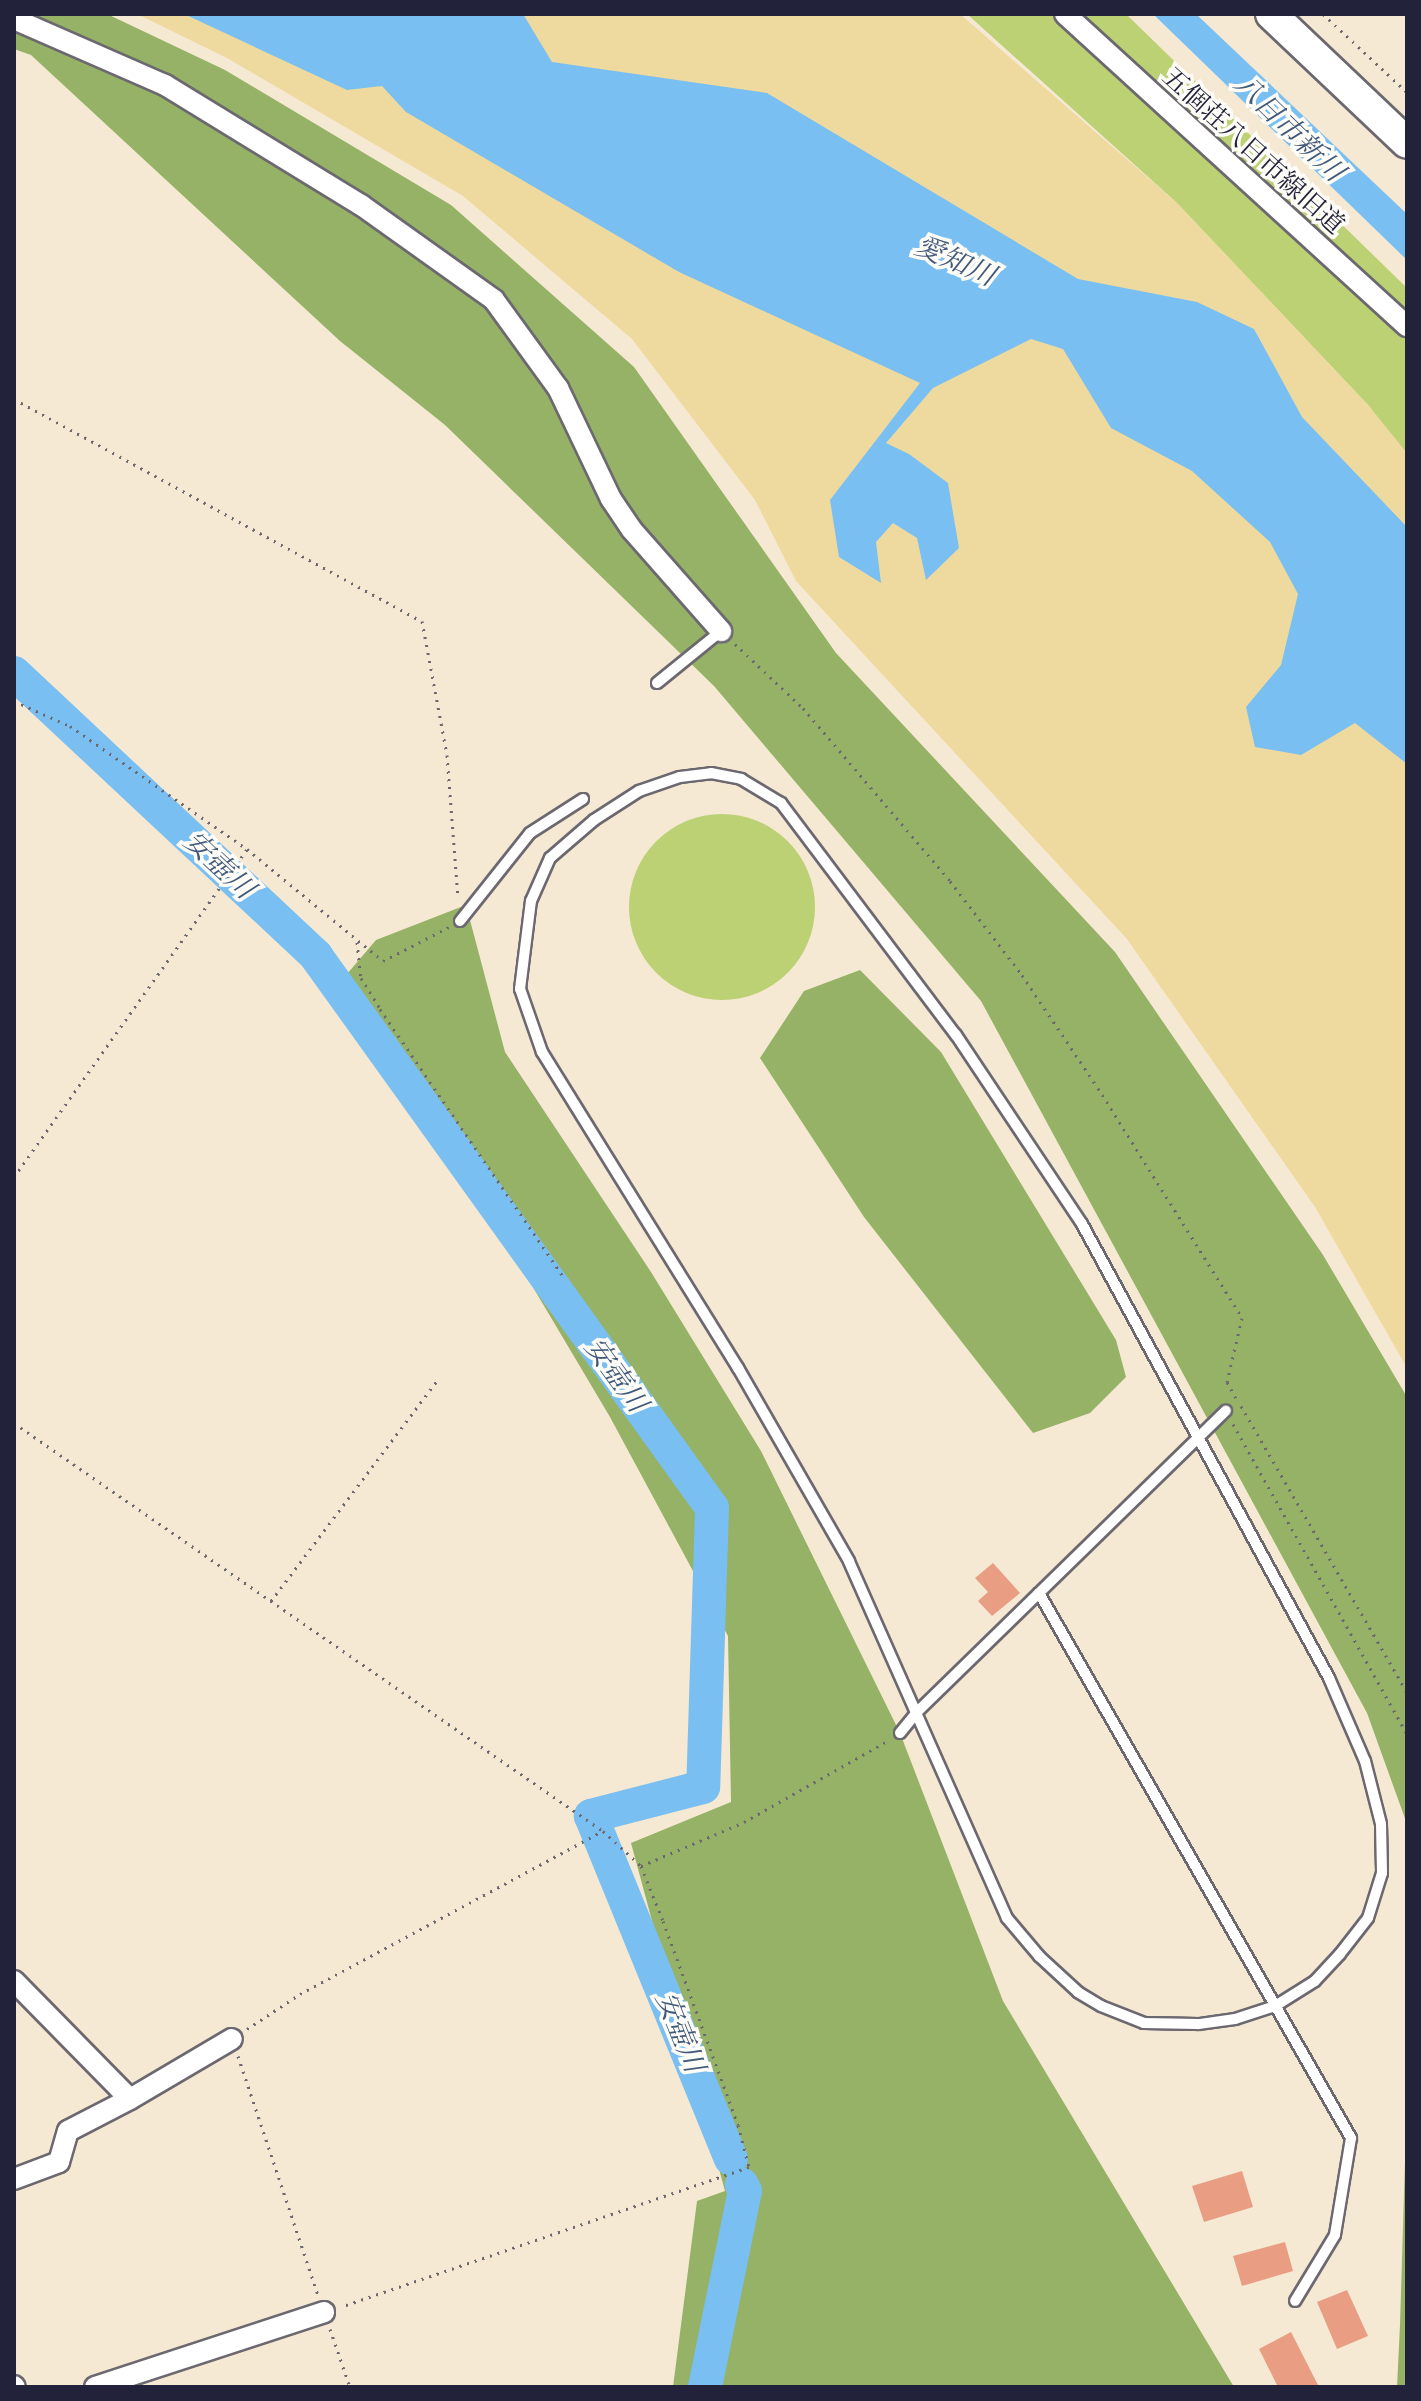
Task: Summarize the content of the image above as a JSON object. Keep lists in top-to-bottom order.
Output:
{
  "streets": {
    "street": ["五個荘八日市線旧道"]
  },
  "water": ["八日市新川", "愛知川", "安壺川"]
}
